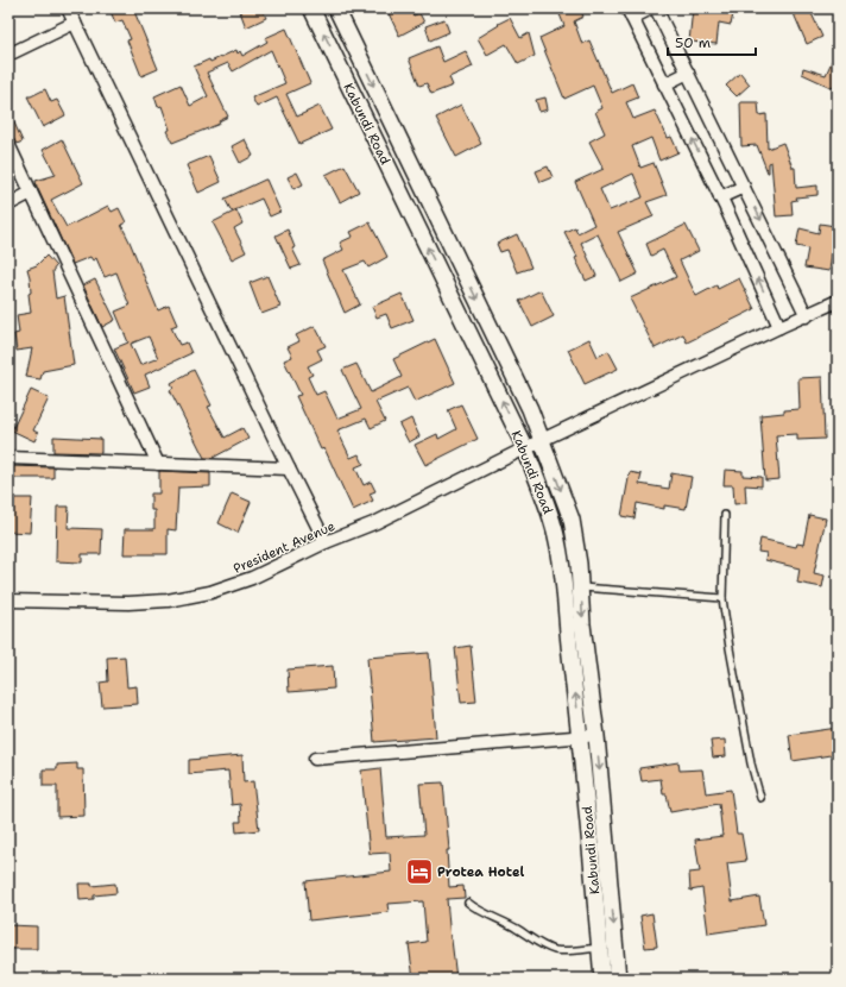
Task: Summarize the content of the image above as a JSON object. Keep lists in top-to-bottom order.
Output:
{
  "streets": {
    "street": ["Kabundi Road", "President Avenue"]
  },
  "crossings": [
    ["Kabundi Road", "President Avenue"]
  ],
  "places": {
    "hotel": ["Protea Hotel"]
  },
  "scale_bar": "50 m"
}
